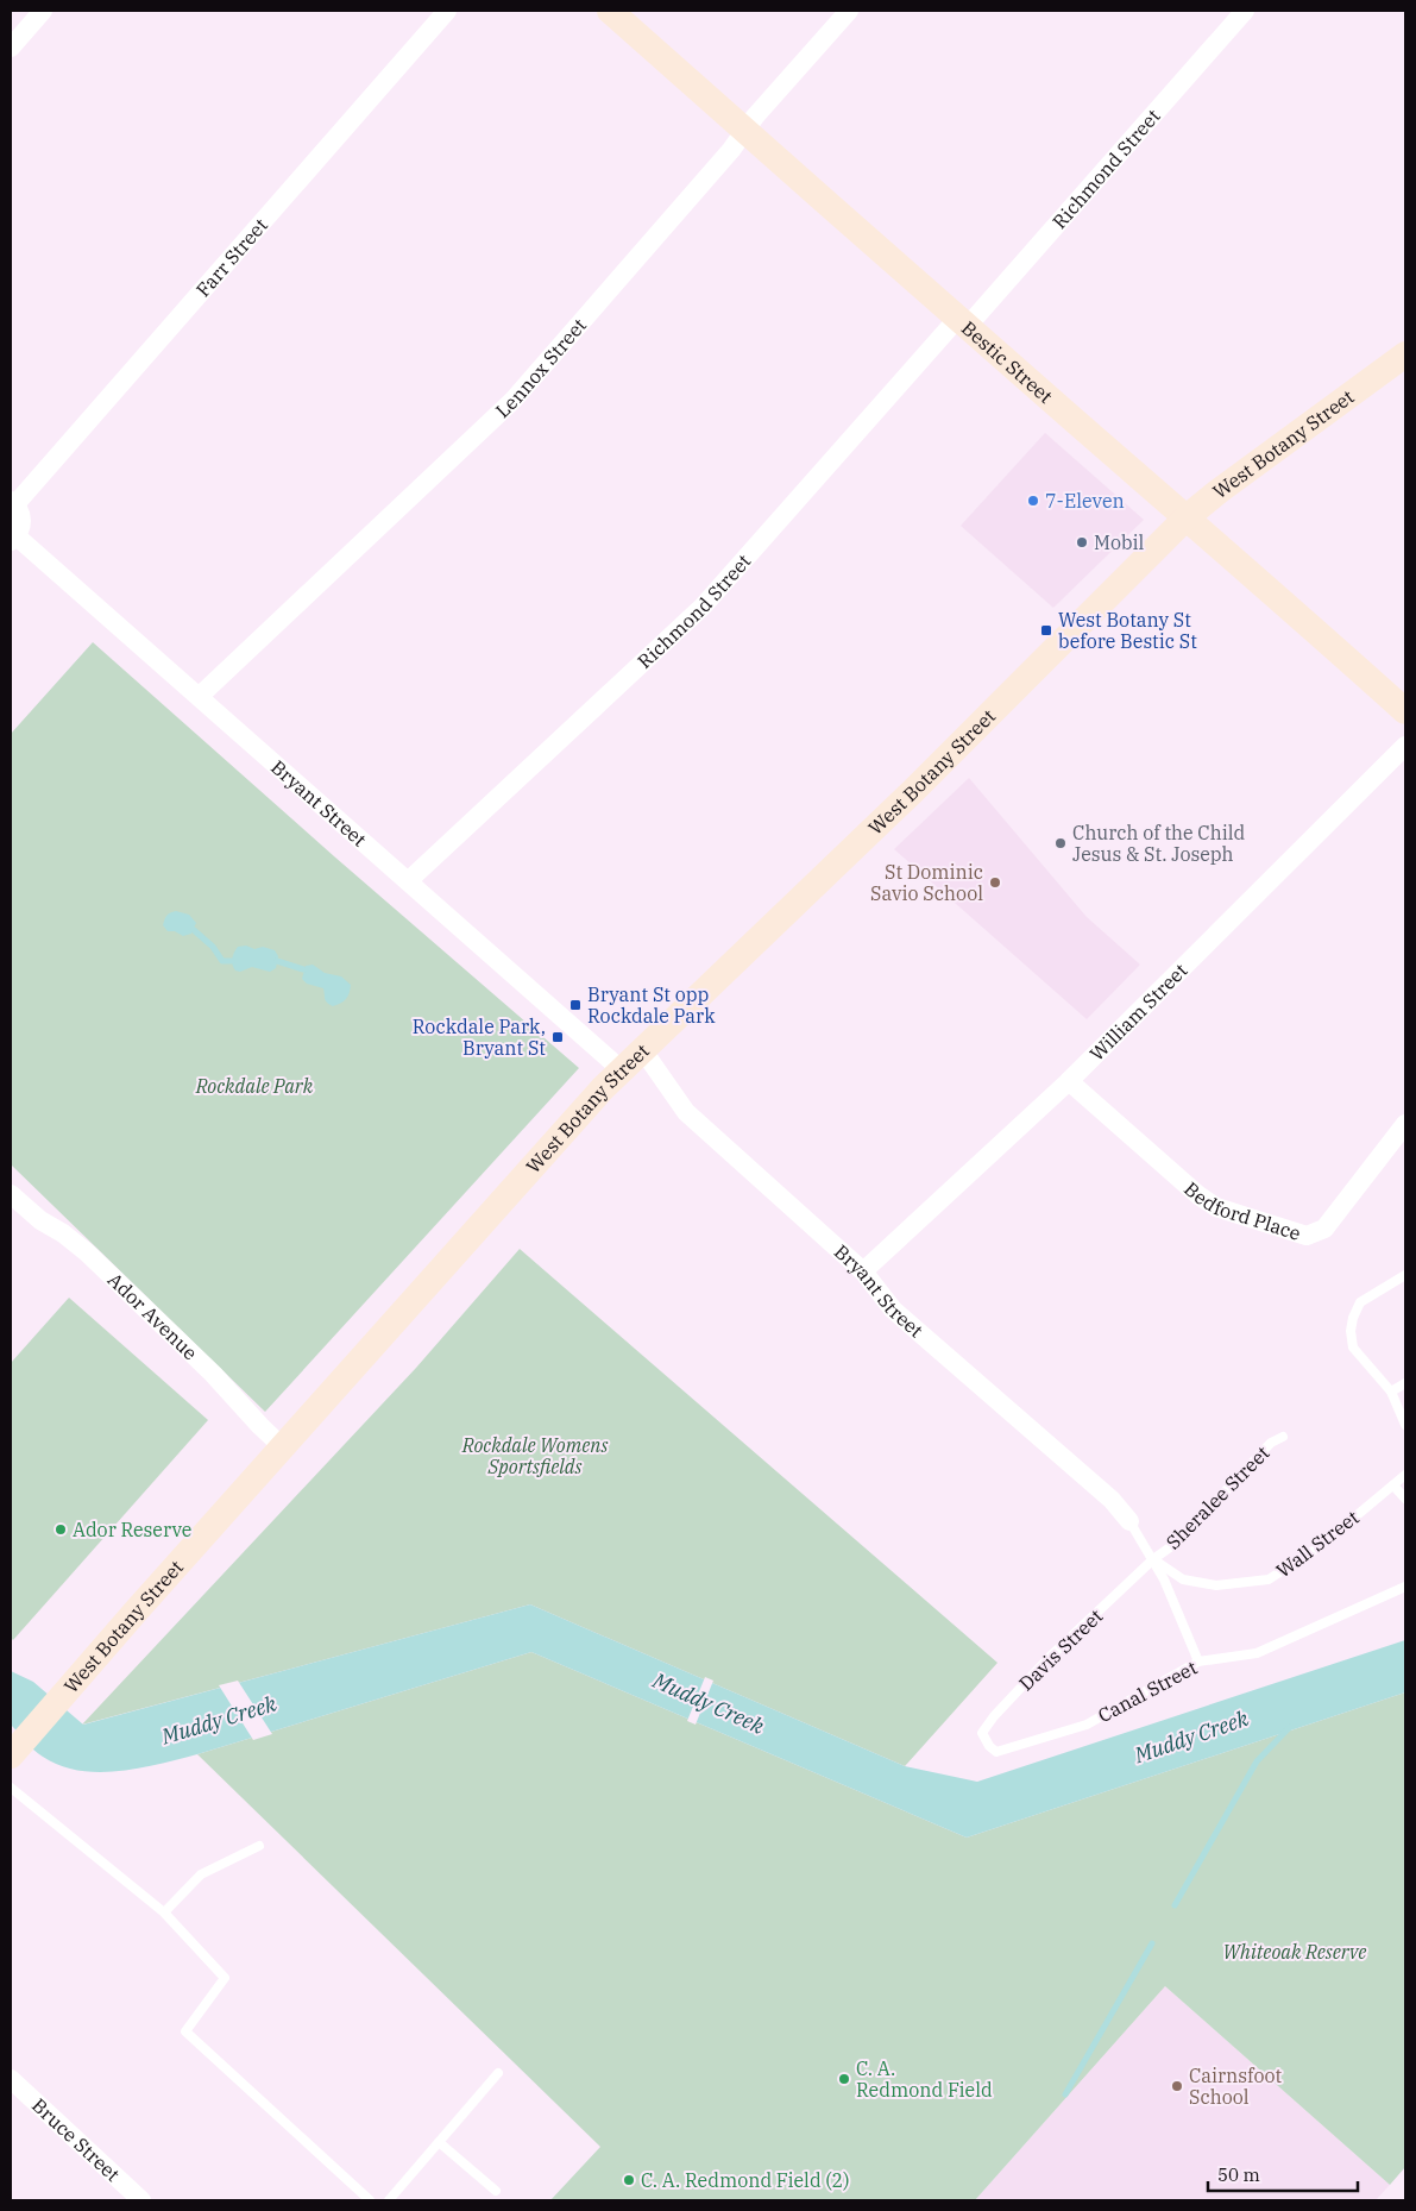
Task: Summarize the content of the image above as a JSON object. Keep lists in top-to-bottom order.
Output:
{
  "streets": {
    "main road": ["Bestic Street", "West Botany Street"],
    "street": [
      "Richmond Street",
      "Farr Street",
      "Lennox Street",
      "Bryant Street",
      "William Street",
      "Bedford Place",
      "Ador Avenue",
      "Bruce Street"
    ],
    "lane": [
      "Sheralee Street",
      "Wall Street",
      "Davis Street",
      "Canal Street"
    ]
  },
  "crossings": [
    ["Richmond Street", "Bestic Street"],
    ["Richmond Street", "Bryant Street"],
    ["Bestic Street", "Lennox Street"],
    ["Bestic Street", "West Botany Street"],
    ["Lennox Street", "Bryant Street"],
    ["West Botany Street", "Bryant Street"],
    ["West Botany Street", "Ador Avenue"],
    ["Bryant Street", "William Street"],
    ["William Street", "Bedford Place"],
    ["Sheralee Street", "Wall Street"],
    ["Sheralee Street", "Davis Street"],
    ["Wall Street", "Davis Street"],
    ["Davis Street", "Canal Street"]
  ],
  "water": ["Muddy Creek"],
  "parks": ["Rockdale Park", "Rockdale Womens Sportsfields", "Whiteoak Reserve"],
  "places": {
    "other": [
      "7-Eleven",
      "Mobil",
      "Church of the Child Jesus & St. Joseph",
      "St Dominic Savio School",
      "Ador Reserve",
      "C. A. Redmond Field",
      "Cairnsfoot School",
      "C. A. Redmond Field (2)"
    ],
    "transit": ["West Botany St before Bestic St", "Bryant St opp Rockdale Park", "Rockdale Park, Bryant St"]
  },
  "scale_bar": "50 m"
}
